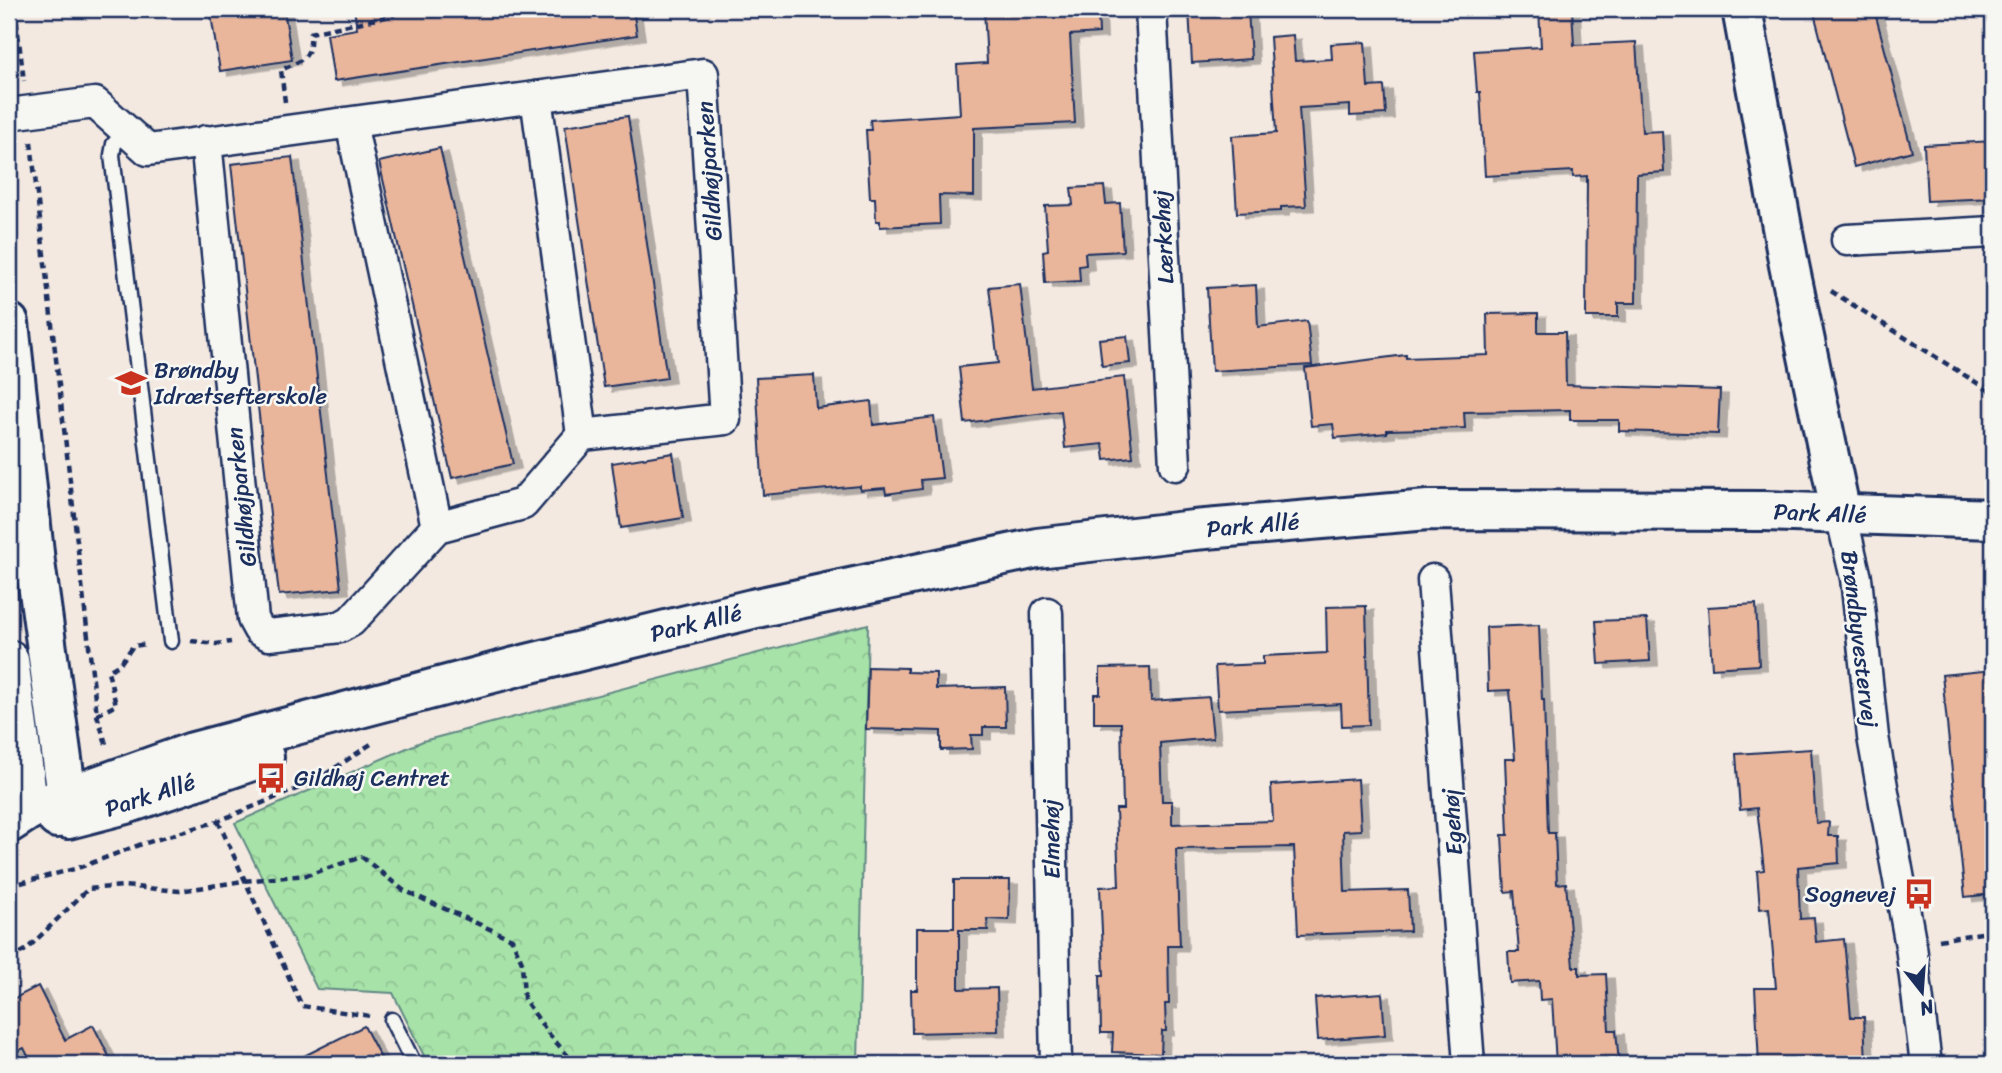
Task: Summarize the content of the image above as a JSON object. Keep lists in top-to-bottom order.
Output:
{
  "streets": {
    "street": [
      "Gildhøjparken",
      "Lærkehøj",
      "Park Allé",
      "Brøndbyvestervej",
      "Egehøj",
      "Elmehøj"
    ]
  },
  "crossings": [
    ["Park Allé", "Brøndbyvestervej"]
  ],
  "places": {
    "school or university": ["Brøndby Idrætsefterskole"],
    "bus stop": ["Gildhøj Centret", "Sognevej"]
  },
  "north": "bottom"
}
